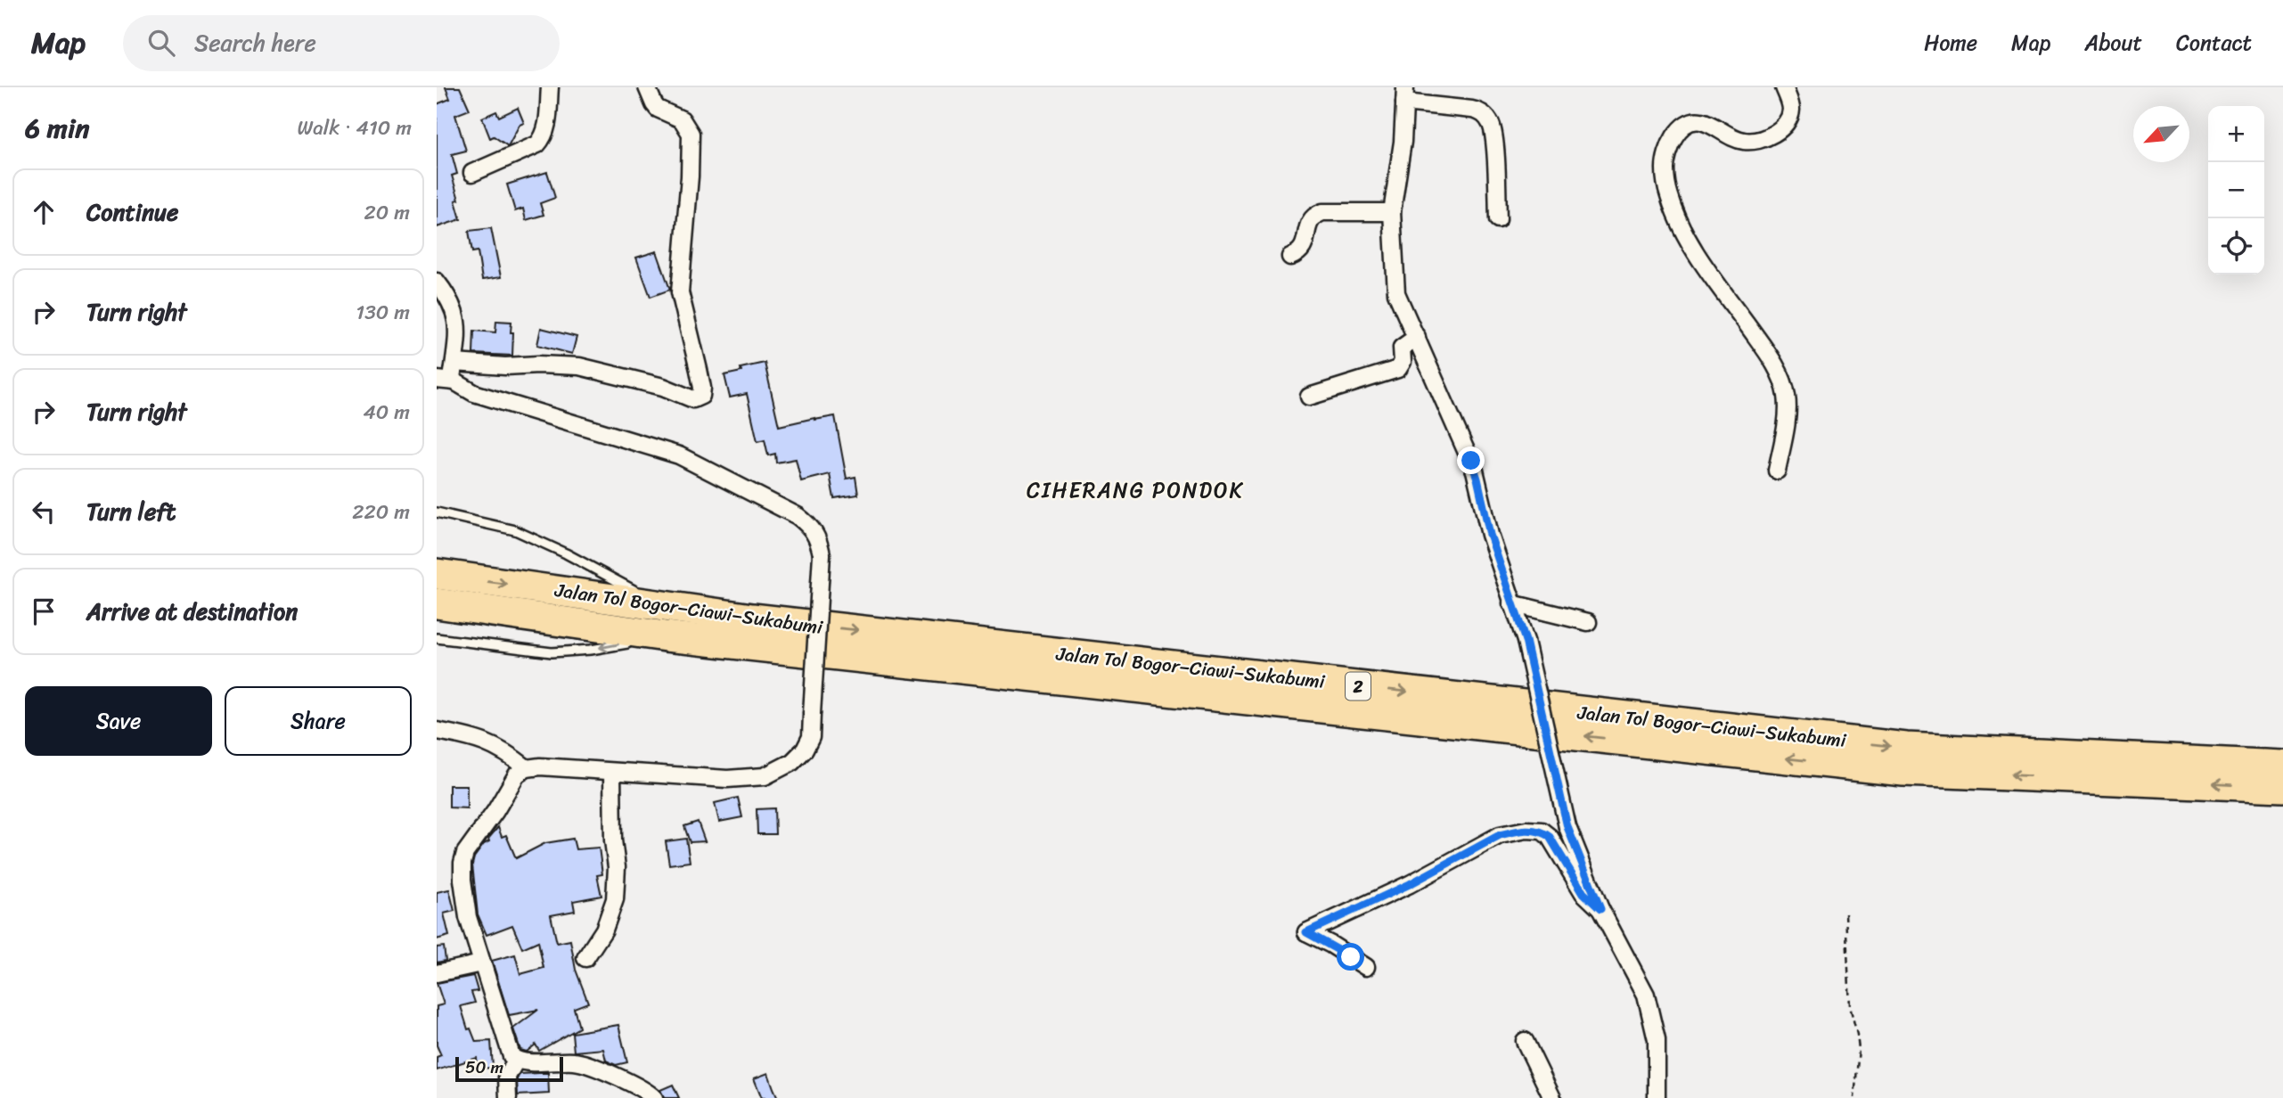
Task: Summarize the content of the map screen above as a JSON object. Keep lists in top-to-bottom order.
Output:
{
  "streets": {
    "highway": ["Jalan Tol Bogor–Ciawi–Sukabumi", "2"]
  },
  "districts": ["CIHERANG PONDOK"],
  "scale_bar": "50 m",
  "north": "bottom left",
  "page": {
    "header": "Map",
    "search": "Search here",
    "nav": [
      "Home",
      "Map",
      "About",
      "Contact"
    ],
    "heading": ["6 min", "Walk · 410 m"],
    "map_buttons": ["+", "−"],
    "list": [
      ["Continue", "20 m"],
      ["Turn right", "130 m"],
      ["Turn right", "40 m"],
      ["Turn left", "220 m"],
      "Arrive at destination"
    ],
    "buttons": ["Save", "Share"],
    "scale": "50 m"
  }
}
